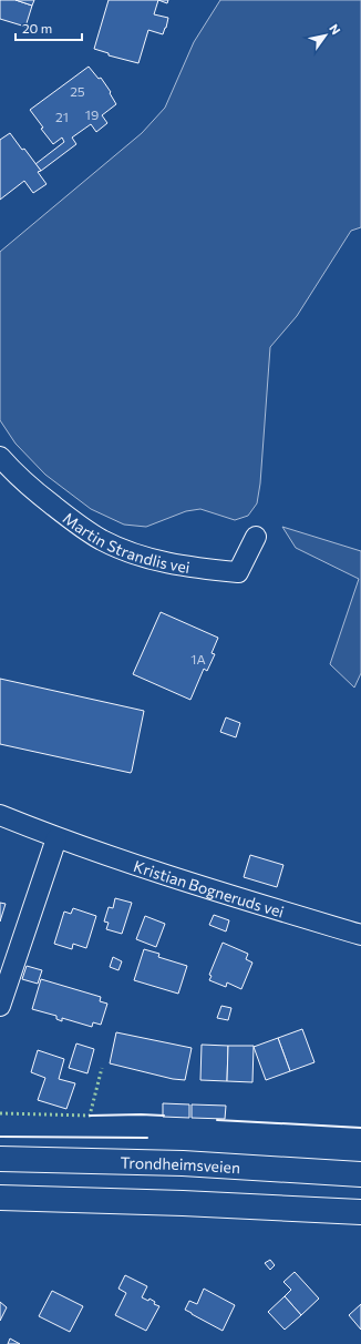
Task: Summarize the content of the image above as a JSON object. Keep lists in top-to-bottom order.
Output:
{
  "streets": {
    "highway": ["Trondheimsveien"],
    "street": ["Martin Strandlis vei", "Kristian Bogneruds vei"]
  },
  "house_numbers": [
    "25",
    "19",
    "21",
    "1A"
  ],
  "scale_bar": "20 m",
  "north": "top right"
}
